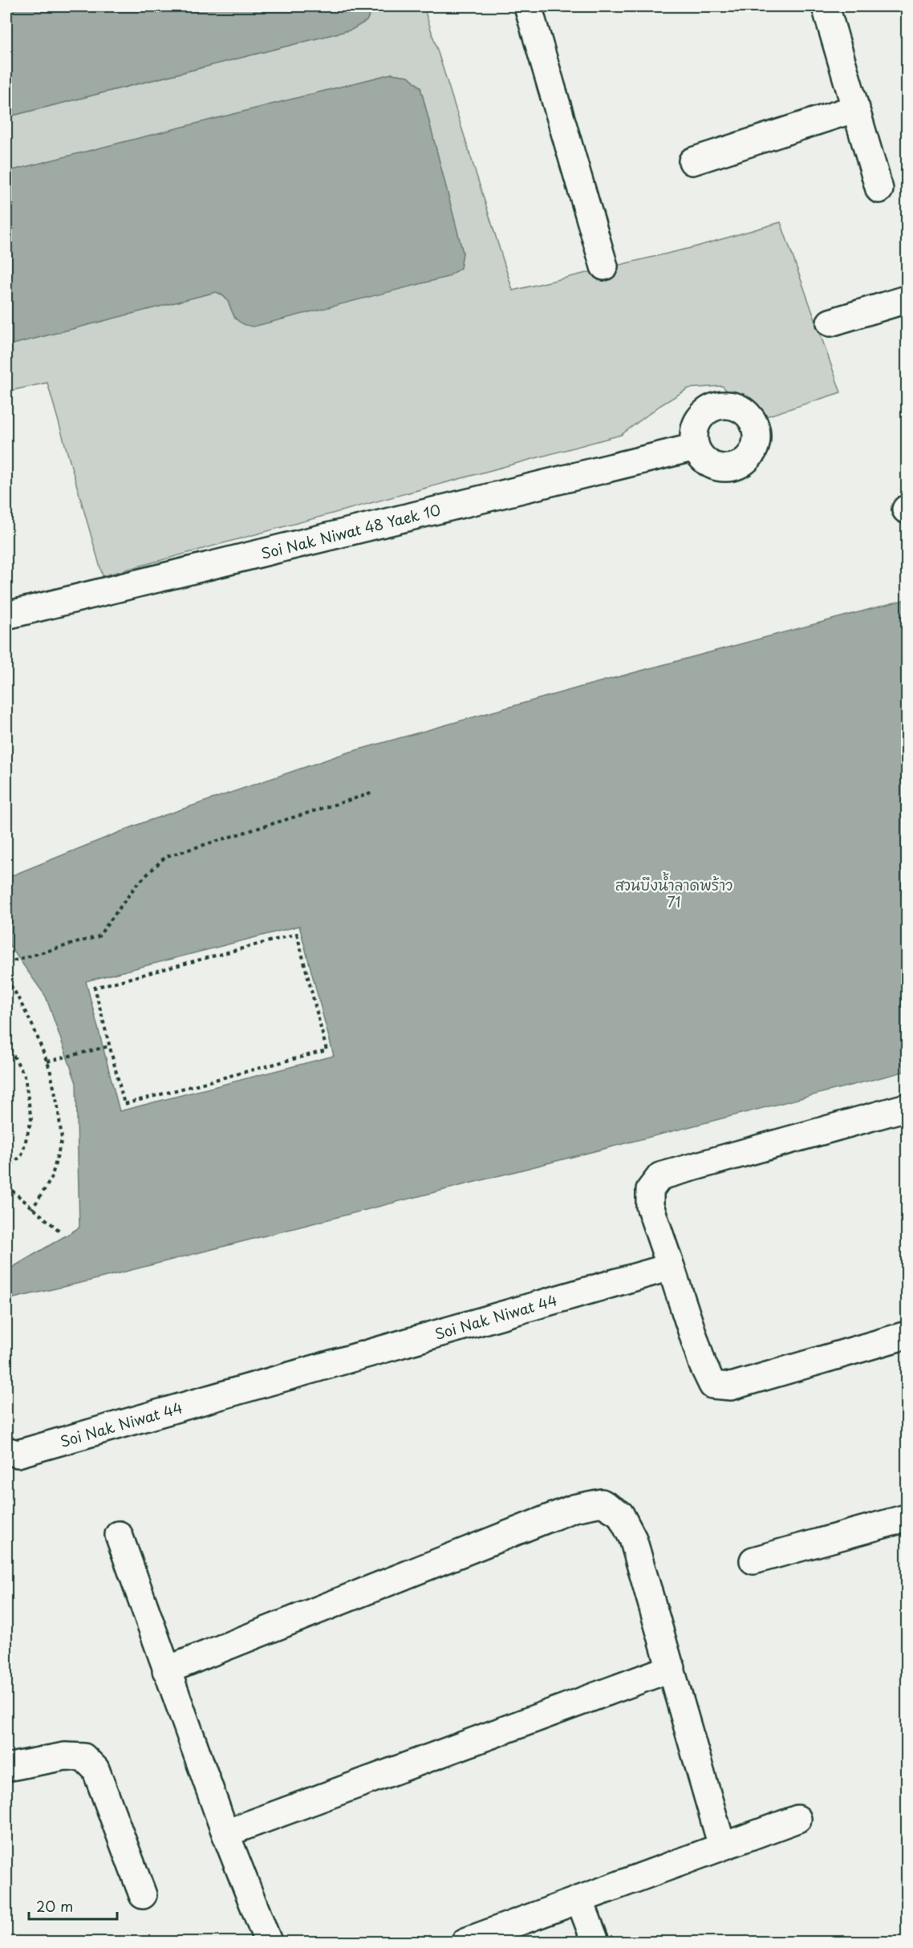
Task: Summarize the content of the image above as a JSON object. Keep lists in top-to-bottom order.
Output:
{
  "streets": {
    "street": ["Soi Nak Niwat 48 Yaek 10", "Soi Nak Niwat 44"]
  },
  "parks": ["สวนบึงน้ำลาดพร้าว 71"],
  "scale_bar": "20 m"
}
